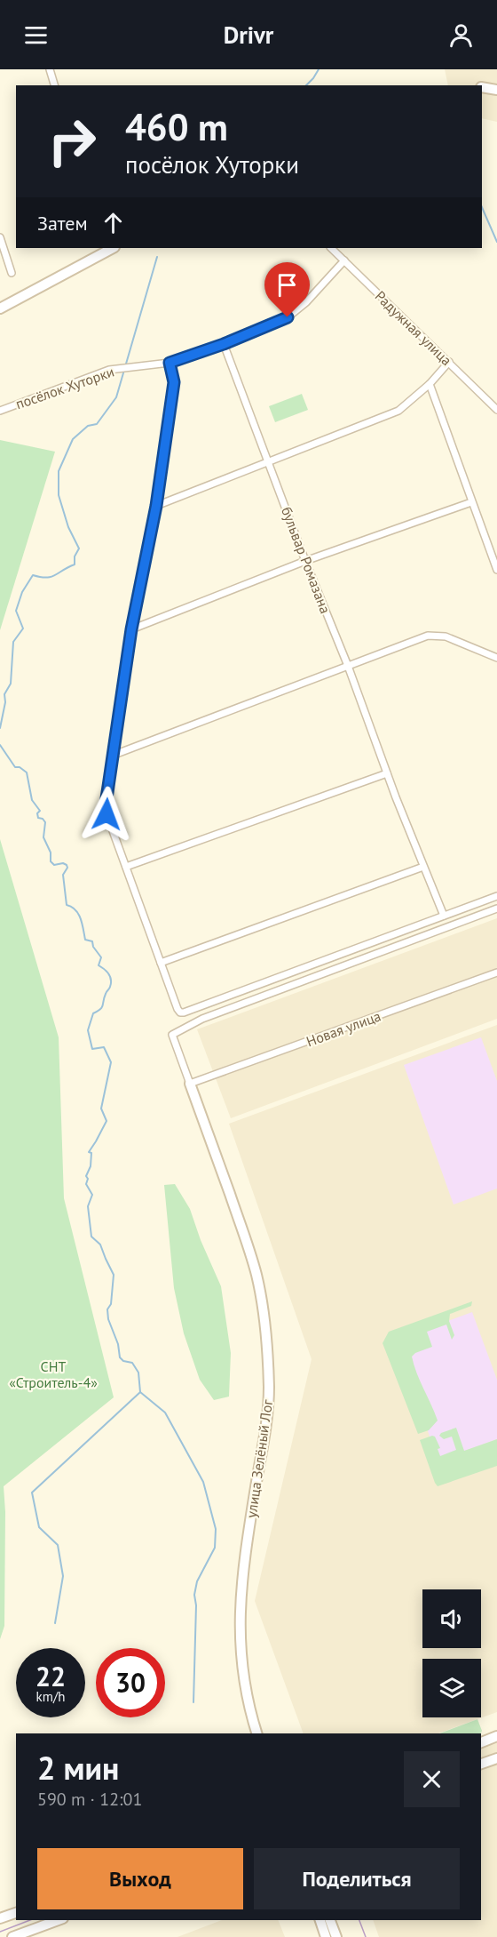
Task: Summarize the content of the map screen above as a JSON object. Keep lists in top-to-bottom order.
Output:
{
  "streets": {
    "street": [
      "Радужная улица",
      "посёлок Хуторки",
      "бульвар Ромазана",
      "Новая улица",
      "улица Зелёный Лог"
    ]
  },
  "crossings": [
    ["посёлок Хуторки", "бульвар Ромазана"],
    ["Новая улица", "улица Зелёный Лог"]
  ],
  "parks": ["СНТ «Строитель-4»"],
  "page": {
    "header": "Drivr",
    "turn": ["460 m", "посёлок Хуторки"],
    "then": "Затем",
    "speed": "22 km/h",
    "limit": "30",
    "heading": ["2 мин", "590 m · 12:01"],
    "buttons": ["Выход", "Поделиться"]
  }
}
